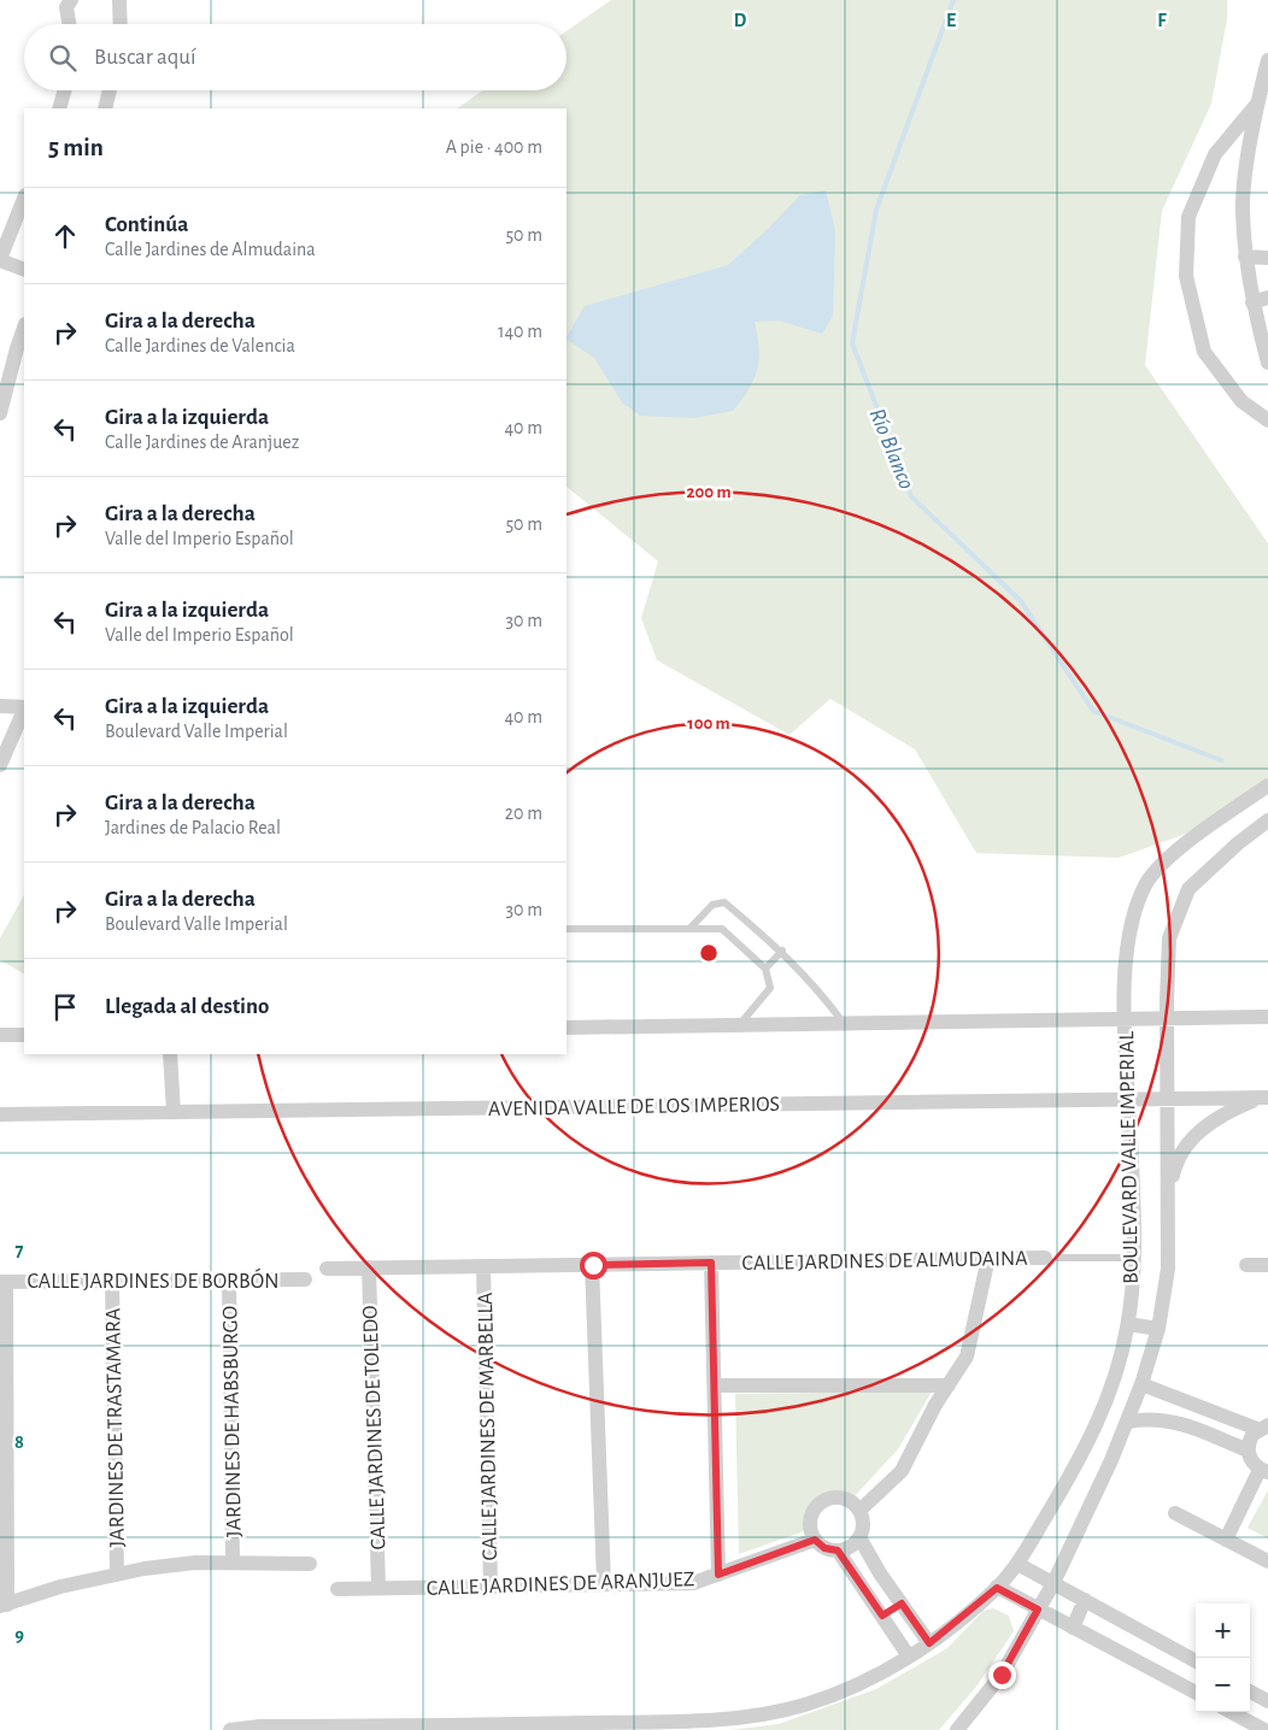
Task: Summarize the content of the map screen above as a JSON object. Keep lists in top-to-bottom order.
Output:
{
  "streets": {
    "street": [
      "AVENIDA VALLE DE LOS IMPERIOS",
      "BOULEVARD VALLE IMPERIAL",
      "CALLE JARDINES DE ALMUDAINA",
      "CALLE JARDINES DE BORBÓN",
      "JARDINES DE HABSBURGO",
      "CALLE JARDINES DE MARBELLA",
      "JARDINES DE TRASTAMARA",
      "CALLE JARDINES DE TOLEDO",
      "CALLE JARDINES DE ARANJUEZ"
    ]
  },
  "crossings": [
    ["AVENIDA VALLE DE LOS IMPERIOS", "BOULEVARD VALLE IMPERIAL"],
    ["CALLE JARDINES DE ALMUDAINA", "CALLE JARDINES DE MARBELLA"],
    ["CALLE JARDINES DE ALMUDAINA", "CALLE JARDINES DE TOLEDO"],
    ["CALLE JARDINES DE BORBÓN", "JARDINES DE HABSBURGO"],
    ["CALLE JARDINES DE BORBÓN", "JARDINES DE TRASTAMARA"],
    ["CALLE JARDINES DE MARBELLA", "CALLE JARDINES DE ARANJUEZ"],
    ["CALLE JARDINES DE TOLEDO", "CALLE JARDINES DE ARANJUEZ"]
  ],
  "water": ["Río Blanco"],
  "page": {
    "search": "Buscar aquí",
    "heading": ["5 min", "A pie · 400 m"],
    "list": [
      ["Continúa", "Calle Jardines de Almudaina", "50 m"],
      ["Gira a la derecha", "Calle Jardines de Valencia", "140 m"],
      ["Gira a la izquierda", "Calle Jardines de Aranjuez", "40 m"],
      ["Gira a la derecha", "Valle del Imperio Español", "50 m"],
      ["Gira a la izquierda", "Valle del Imperio Español", "30 m"],
      ["Gira a la izquierda", "Boulevard Valle Imperial", "40 m"],
      ["Gira a la derecha", "Jardines de Palacio Real", "20 m"],
      ["Gira a la derecha", "Boulevard Valle Imperial", "30 m"],
      "Llegada al destino"
    ],
    "map_buttons": ["+", "−"]
  },
  "grid": {
    "columns": ["D", "E", "F"],
    "rows": ["7", "8", "9"]
  },
  "rings": ["200 m", "100 m"]
}
